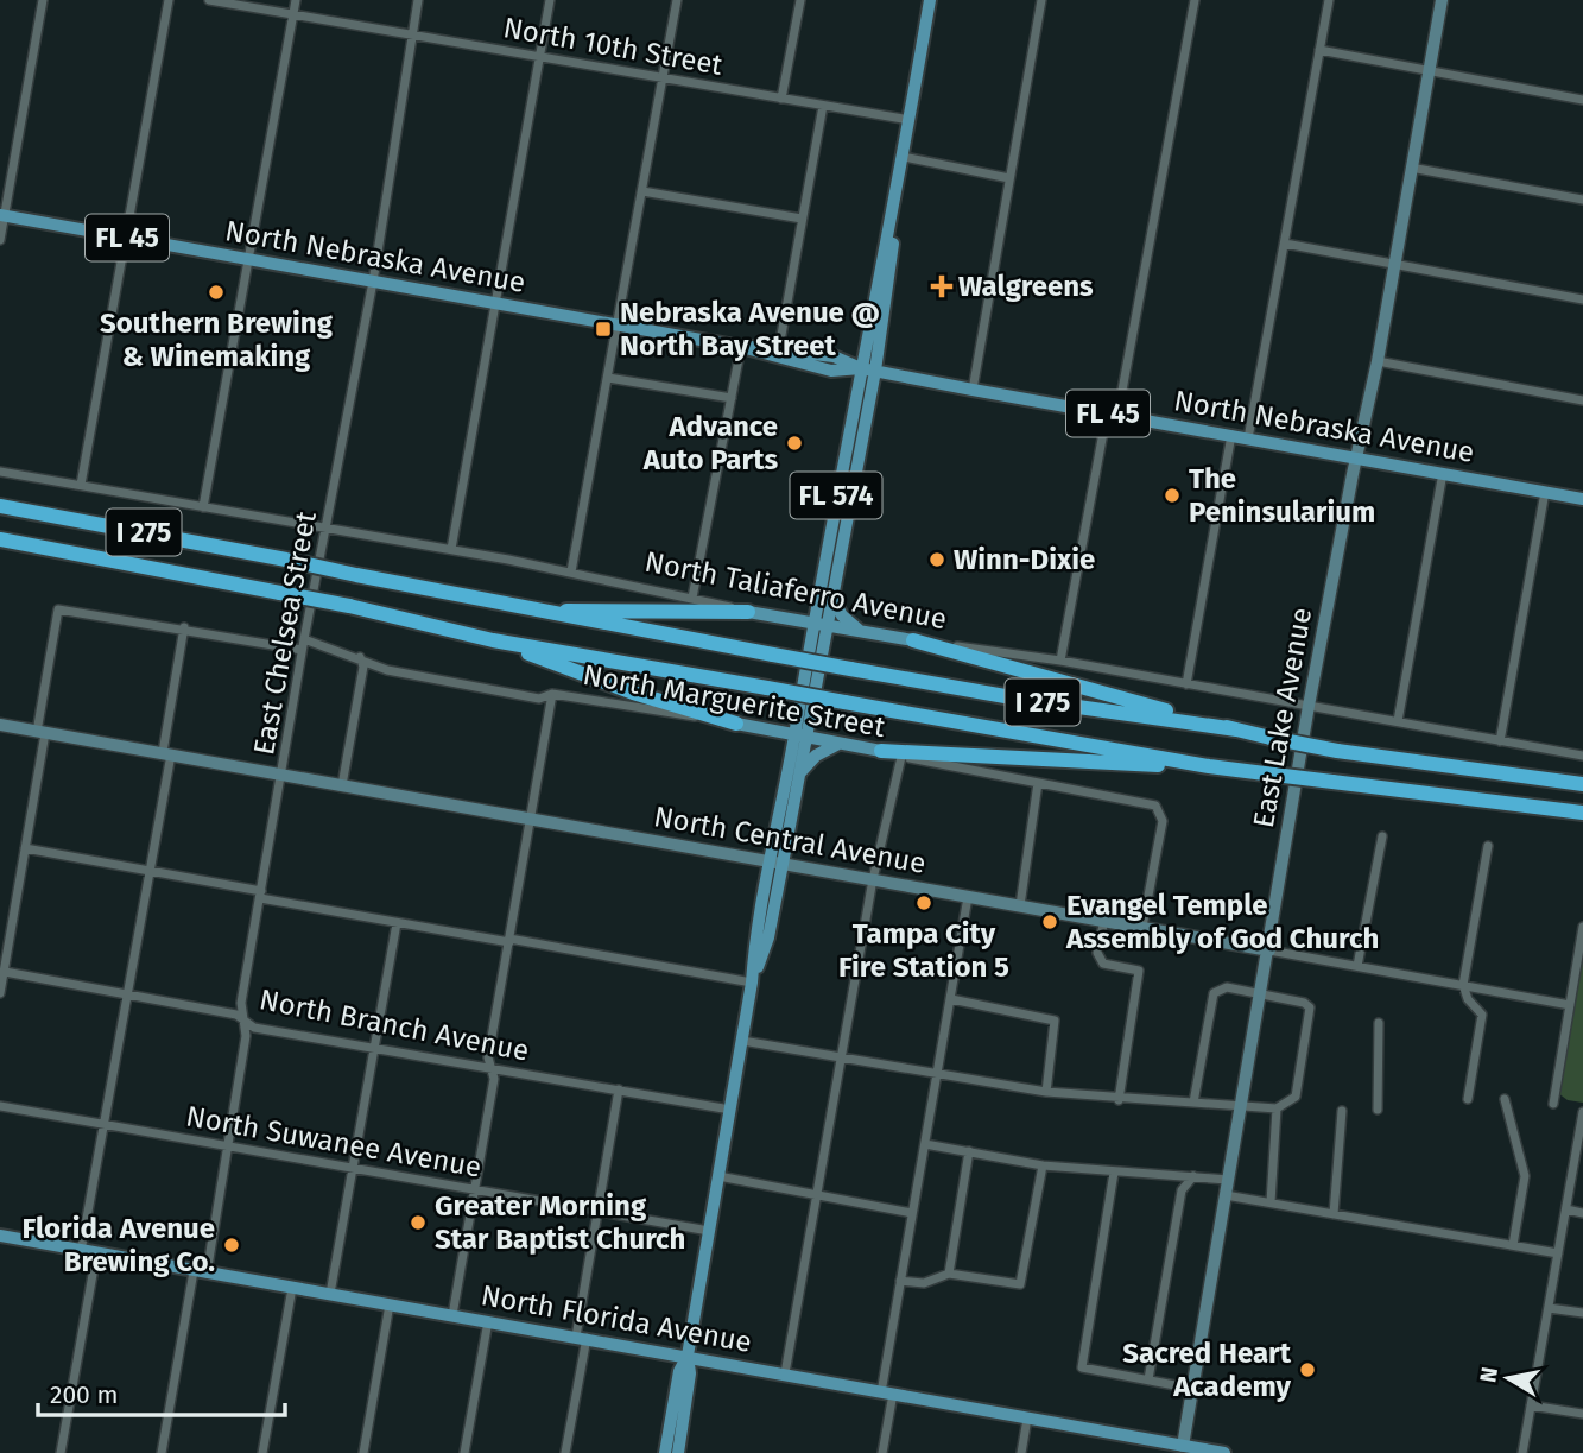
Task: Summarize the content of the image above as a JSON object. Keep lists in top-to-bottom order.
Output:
{
  "streets": {
    "highway": ["I 275"],
    "main road": [
      "FL 45",
      "North Nebraska Avenue",
      "FL 574",
      "North Taliaferro Avenue",
      "North Marguerite Street",
      "North Florida Avenue"
    ],
    "street": [
      "North 10th Street",
      "East Chelsea Street",
      "East Lake Avenue",
      "North Central Avenue",
      "North Branch Avenue",
      "North Suwanee Avenue"
    ]
  },
  "crossings": [
    ["North 10th Street", "FL 574"],
    ["North 10th Street", "East Chelsea Street"],
    ["North Nebraska Avenue", "FL 574"],
    ["North Nebraska Avenue", "East Chelsea Street"],
    ["North Nebraska Avenue", "East Lake Avenue"],
    ["FL 574", "North Taliaferro Avenue"],
    ["FL 574", "North Marguerite Street"],
    ["FL 574", "North Central Avenue"],
    ["FL 574", "North Branch Avenue"],
    ["FL 574", "North Suwanee Avenue"],
    ["FL 574", "North Florida Avenue"],
    ["North Taliaferro Avenue", "East Chelsea Street"],
    ["North Taliaferro Avenue", "East Lake Avenue"],
    ["East Chelsea Street", "North Marguerite Street"],
    ["East Chelsea Street", "North Central Avenue"],
    ["East Chelsea Street", "North Branch Avenue"],
    ["East Chelsea Street", "North Suwanee Avenue"],
    ["East Chelsea Street", "North Florida Avenue"],
    ["North Marguerite Street", "North Central Avenue"],
    ["East Lake Avenue", "North Central Avenue"],
    ["East Lake Avenue", "North Florida Avenue"]
  ],
  "places": {
    "health": ["Walgreens"],
    "other": [
      "Southern Brewing & Winemaking",
      "Advance Auto Parts",
      "The Peninsularium",
      "Winn-Dixie",
      "Tampa City Fire Station 5",
      "Evangel Temple Assembly of God Church",
      "Greater Morning Star Baptist Church",
      "Florida Avenue Brewing Co.",
      "Sacred Heart Academy"
    ],
    "transit": ["Nebraska Avenue @ North Bay Street"]
  },
  "scale_bar": "200 m",
  "north": "left"
}
